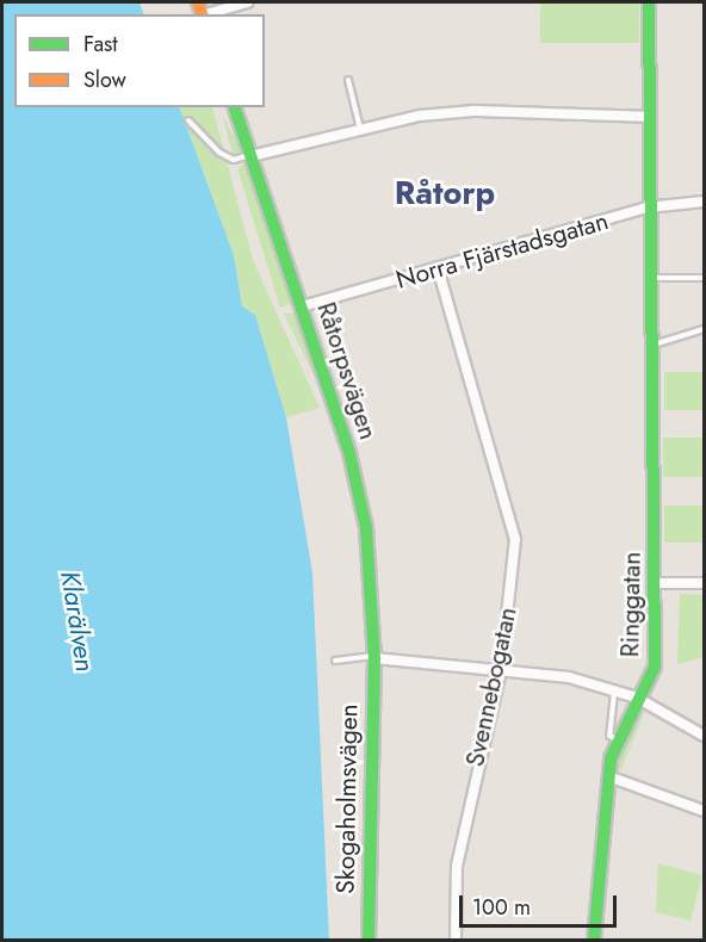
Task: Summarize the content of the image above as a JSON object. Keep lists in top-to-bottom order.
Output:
{
  "streets": {
    "street": [
      "Norra Fjärstadsgatan",
      "Råtorpsvägen",
      "Ringgatan",
      "Svennebogatan",
      "Skogaholmsvägen"
    ]
  },
  "crossings": [
    ["Norra Fjärstadsgatan", "Råtorpsvägen"],
    ["Norra Fjärstadsgatan", "Ringgatan"],
    ["Norra Fjärstadsgatan", "Svennebogatan"],
    ["Råtorpsvägen", "Skogaholmsvägen"]
  ],
  "districts": ["Råtorp"],
  "water": ["Klarälven"],
  "legend": ["Fast", "Slow"],
  "scale_bar": "100 m"
}
